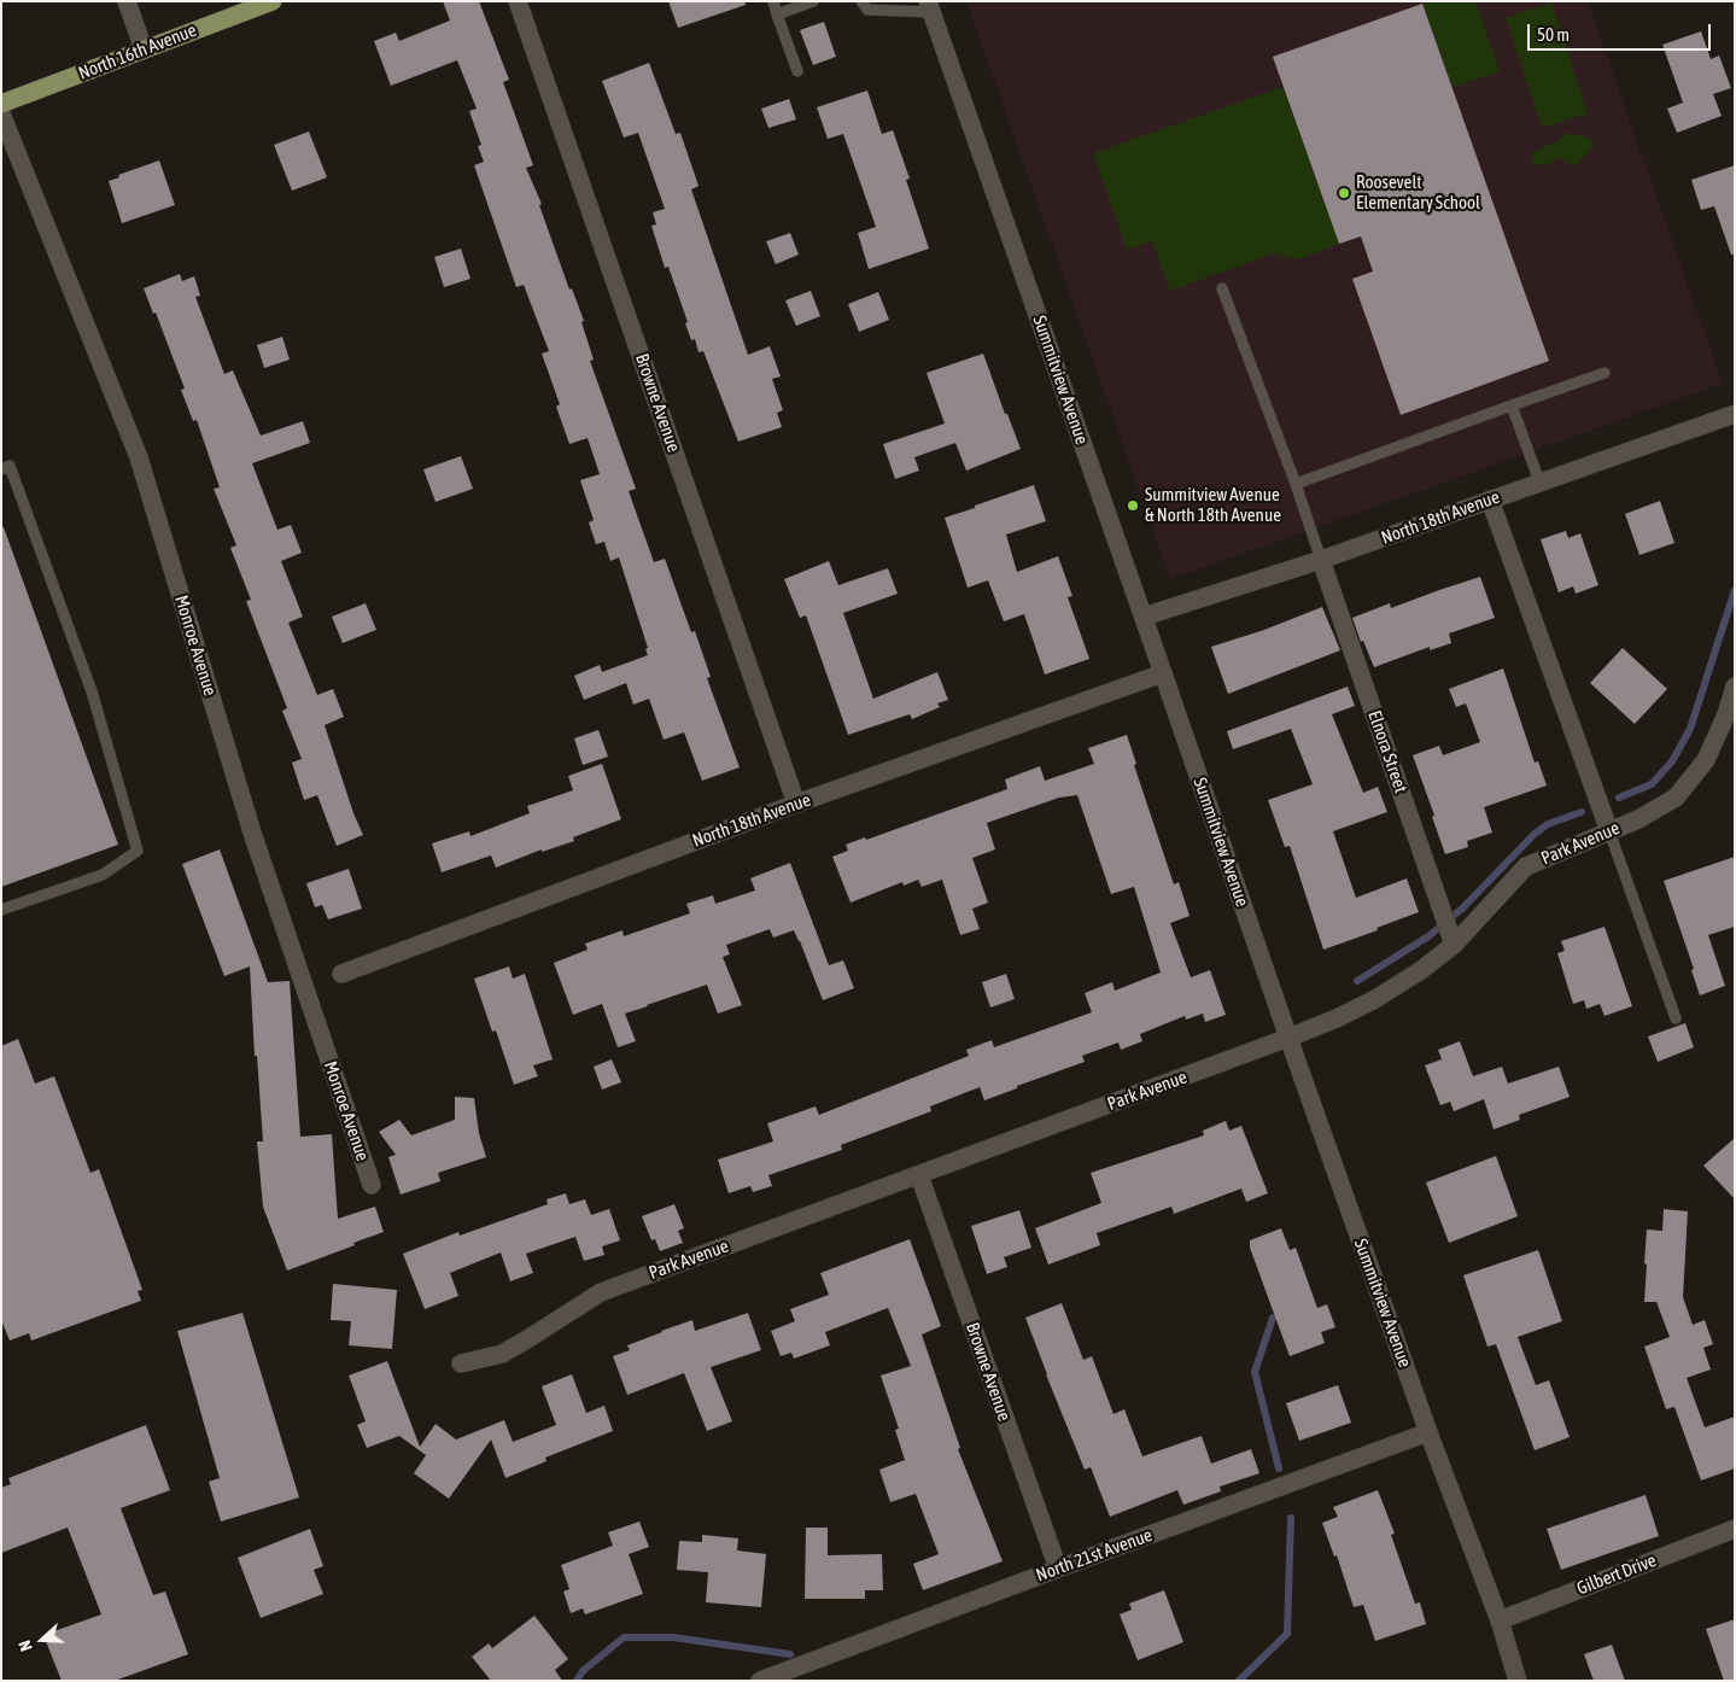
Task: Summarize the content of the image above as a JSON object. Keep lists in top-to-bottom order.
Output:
{
  "streets": {
    "main road": ["North 16th Avenue"],
    "street": [
      "Summitview Avenue",
      "Browne Avenue",
      "North 18th Avenue",
      "Monroe Avenue",
      "Elnora Street",
      "Park Avenue",
      "North 21st Avenue",
      "Gilbert Drive"
    ]
  },
  "crossings": [
    ["Summitview Avenue", "North 18th Avenue"],
    ["Summitview Avenue", "Park Avenue"],
    ["Summitview Avenue", "North 21st Avenue"],
    ["Summitview Avenue", "Gilbert Drive"],
    ["Browne Avenue", "North 18th Avenue"],
    ["Browne Avenue", "Park Avenue"],
    ["Browne Avenue", "North 21st Avenue"],
    ["North 18th Avenue", "Elnora Street"],
    ["Elnora Street", "Park Avenue"]
  ],
  "places": ["Roosevelt Elementary School", "Summitview Avenue & North 18th Avenue"],
  "scale_bar": "50 m",
  "north": "left"
}
